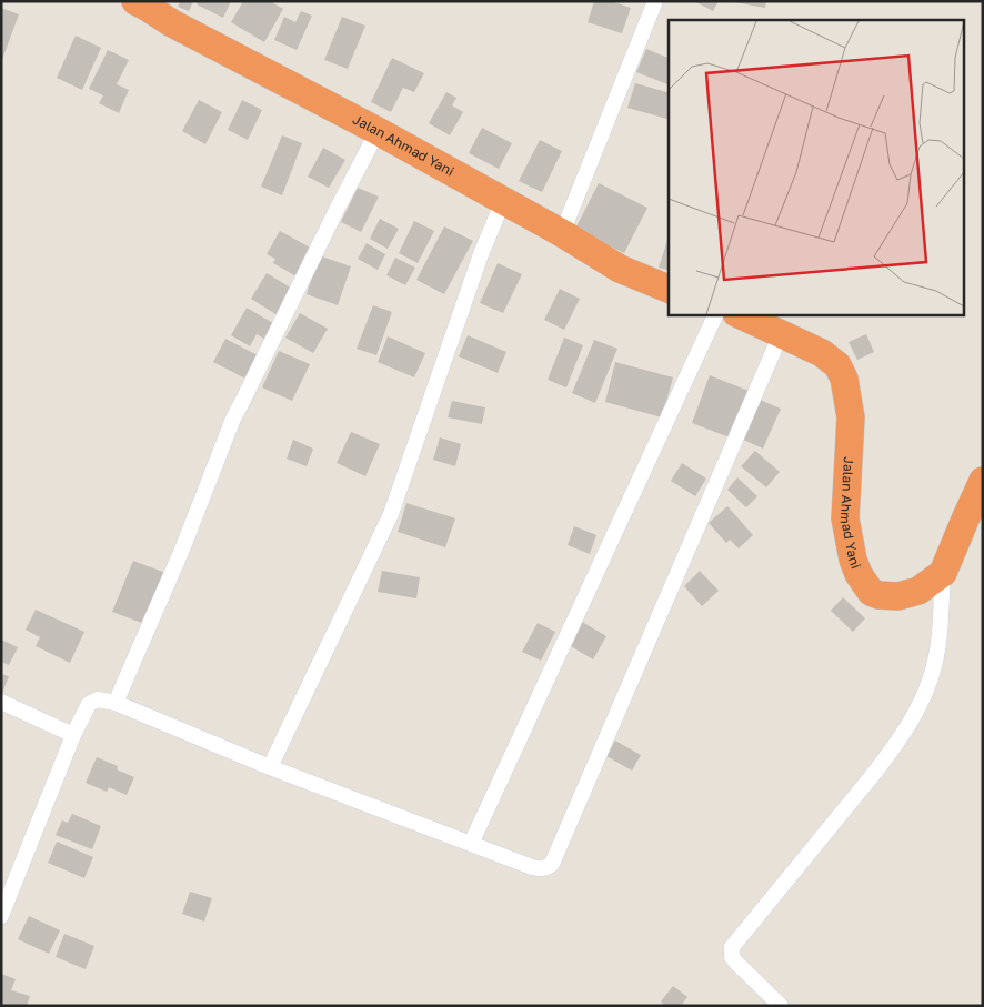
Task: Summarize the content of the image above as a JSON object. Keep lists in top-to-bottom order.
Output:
{
  "streets": {
    "highway": ["Jalan Ahmad Yani"]
  }
}
